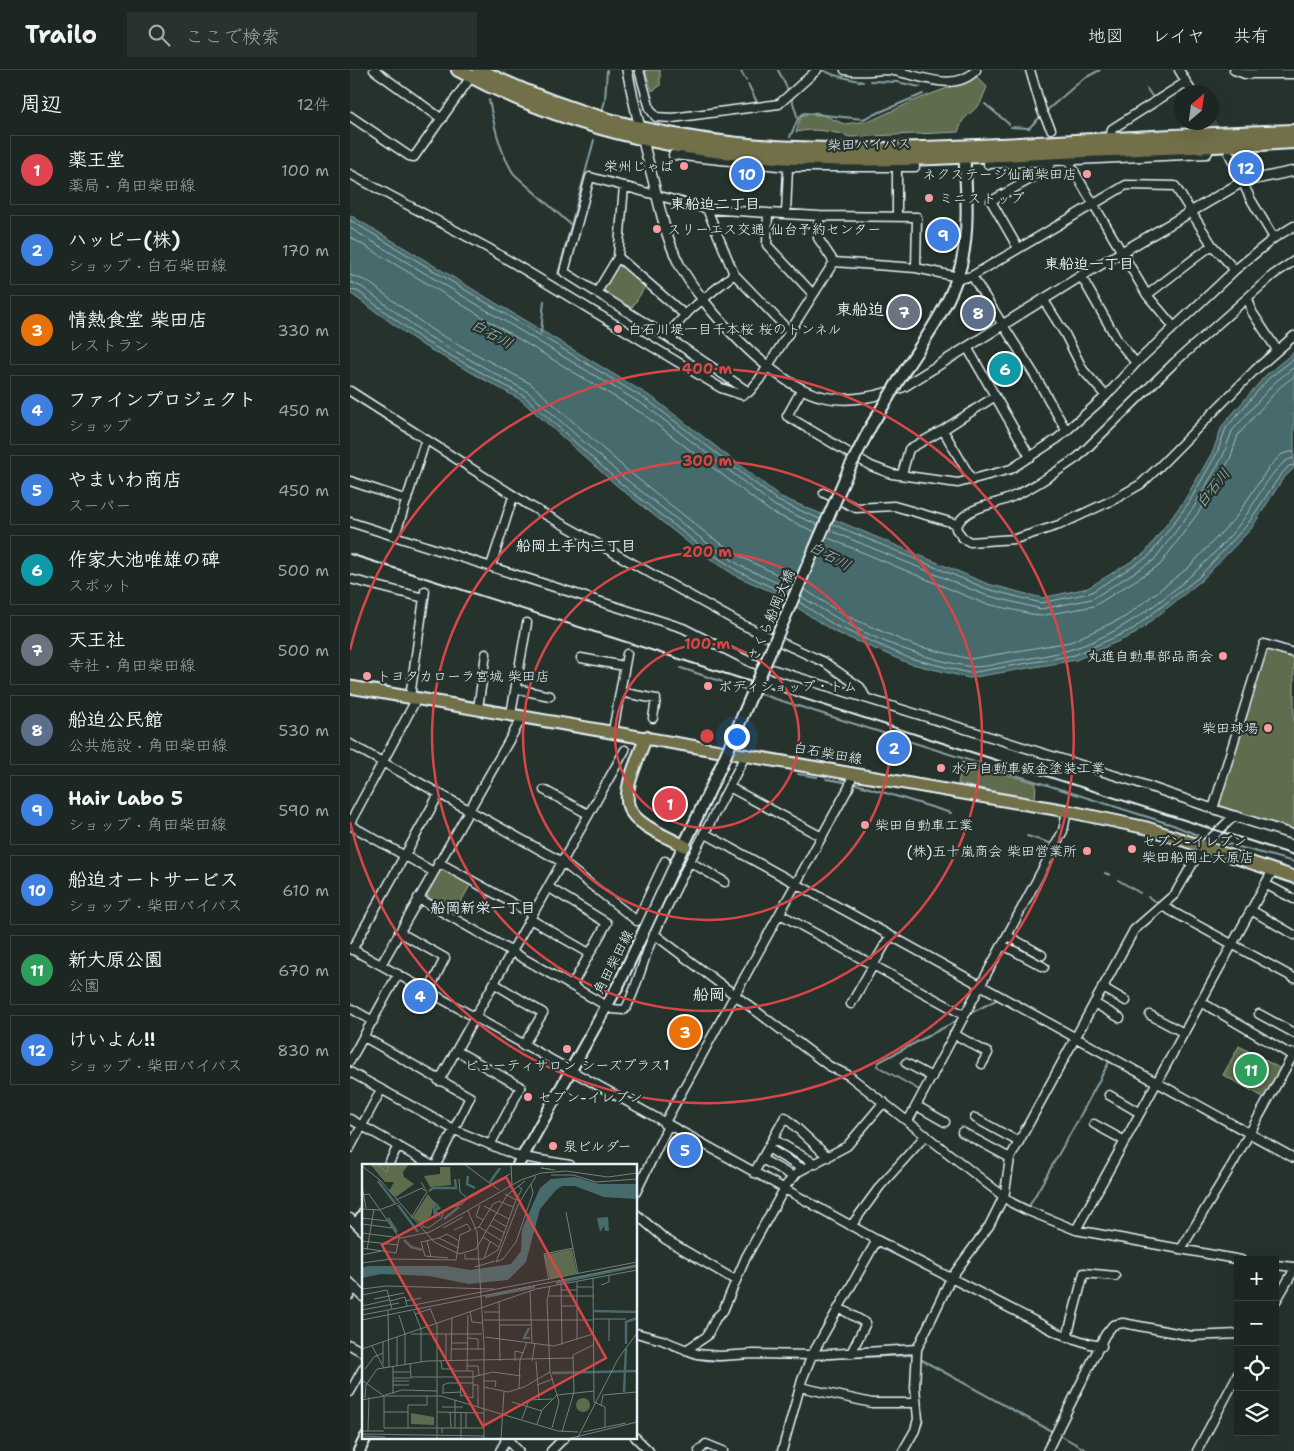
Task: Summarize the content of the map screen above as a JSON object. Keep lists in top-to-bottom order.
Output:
{
  "streets": {
    "highway": ["柴田バイパス"],
    "main road": ["さくら船岡大橋", "白石柴田線", "角田柴田線"]
  },
  "crossings": [
    ["さくら船岡大橋", "角田柴田線"]
  ],
  "districts": [
    "東船迫二丁目",
    "東船迫一丁目",
    "東船迫",
    "船岡土手内三丁目",
    "船岡新栄一丁目",
    "船岡"
  ],
  "water": ["白石川"],
  "places": [
    "栄州じゃぱ",
    "ネクステージ仙南柴田店",
    "ミニストップ",
    "スリーエス交通 仙台予約センター",
    "白石川堤一目千本桜 桜のトンネル",
    "丸進自動車部品商会",
    "トヨタカローラ宮城 柴田店",
    "ボディショップ・トム",
    "柴田球場",
    "水戸自動車鈑金塗装工業",
    "柴田自動車工業",
    "セブン-イレブン 柴田船岡上大原店",
    "(株)五十嵐商会 柴田営業所",
    "ビューティサロン シーズプラス1",
    "セブン-イレブン",
    "泉ビルダー"
  ],
  "north": "top right",
  "page": {
    "header": "Trailo",
    "search": "ここで検索",
    "nav": ["地図", "レイヤ", "共有"],
    "heading": ["周辺", "12件"],
    "list": [
      {
        "mark": "1",
        "name": "薬王堂",
        "note": "薬局 · 角田柴田線",
        "value": "100 m"
      },
      {
        "mark": "2",
        "name": "ハッピー(株)",
        "note": "ショップ · 白石柴田線",
        "value": "170 m"
      },
      {
        "mark": "3",
        "name": "情熱食堂 柴田店",
        "note": "レストラン",
        "value": "330 m"
      },
      {
        "mark": "4",
        "name": "ファインプロジェクト",
        "note": "ショップ",
        "value": "450 m"
      },
      {
        "mark": "5",
        "name": "やまいわ商店",
        "note": "スーパー",
        "value": "450 m"
      },
      {
        "mark": "6",
        "name": "作家大池唯雄の碑",
        "note": "スポット",
        "value": "500 m"
      },
      {
        "mark": "7",
        "name": "天王社",
        "note": "寺社 · 角田柴田線",
        "value": "500 m"
      },
      {
        "mark": "8",
        "name": "船迫公民館",
        "note": "公共施設 · 角田柴田線",
        "value": "530 m"
      },
      {
        "mark": "9",
        "name": "Hair Labo 5",
        "note": "ショップ · 角田柴田線",
        "value": "590 m"
      },
      {
        "mark": "10",
        "name": "船迫オートサービス",
        "note": "ショップ · 柴田バイパス",
        "value": "610 m"
      },
      {
        "mark": "11",
        "name": "新大原公園",
        "note": "公園",
        "value": "670 m"
      },
      {
        "mark": "12",
        "name": "けいよん!!",
        "note": "ショップ · 柴田バイパス",
        "value": "830 m"
      }
    ],
    "pins": [
      "12",
      "10",
      "9",
      "7",
      "8",
      "6",
      "2",
      "1",
      "4",
      "3",
      "11",
      "5"
    ],
    "map_buttons": ["+", "−"]
  },
  "rings": [
    "400 m",
    "300 m",
    "200 m",
    "100 m"
  ]
}
